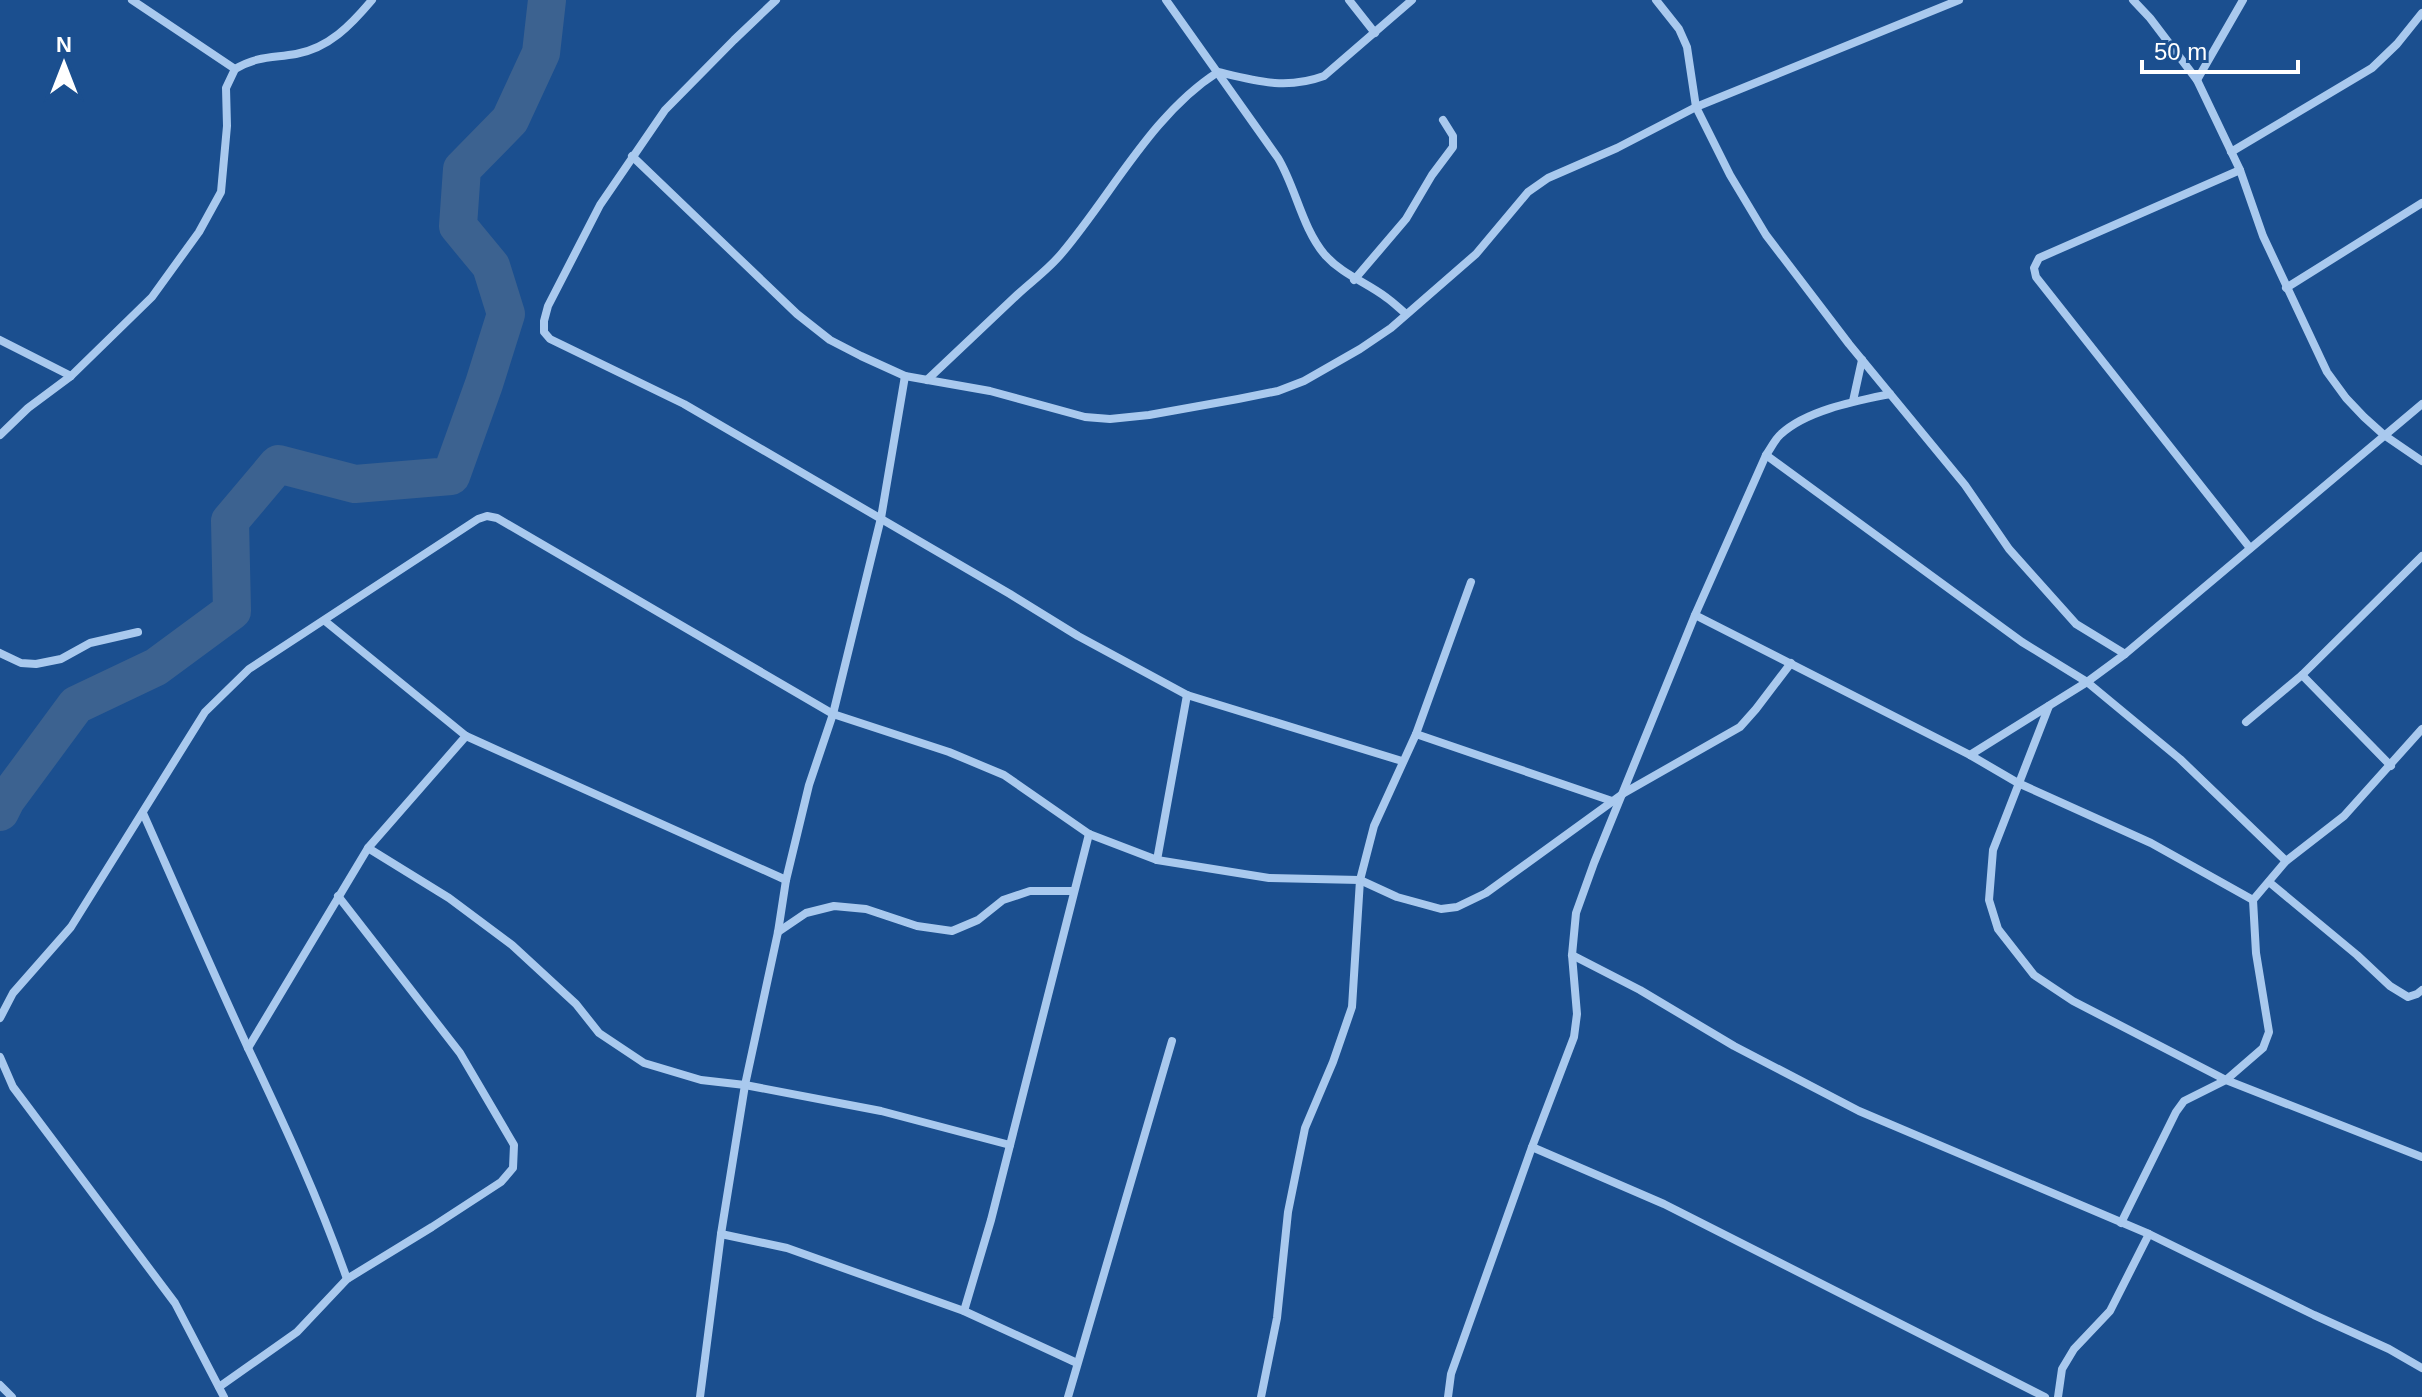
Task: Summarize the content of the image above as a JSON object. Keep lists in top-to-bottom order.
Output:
{
  "scale_bar": "50 m",
  "north": "top"
}
